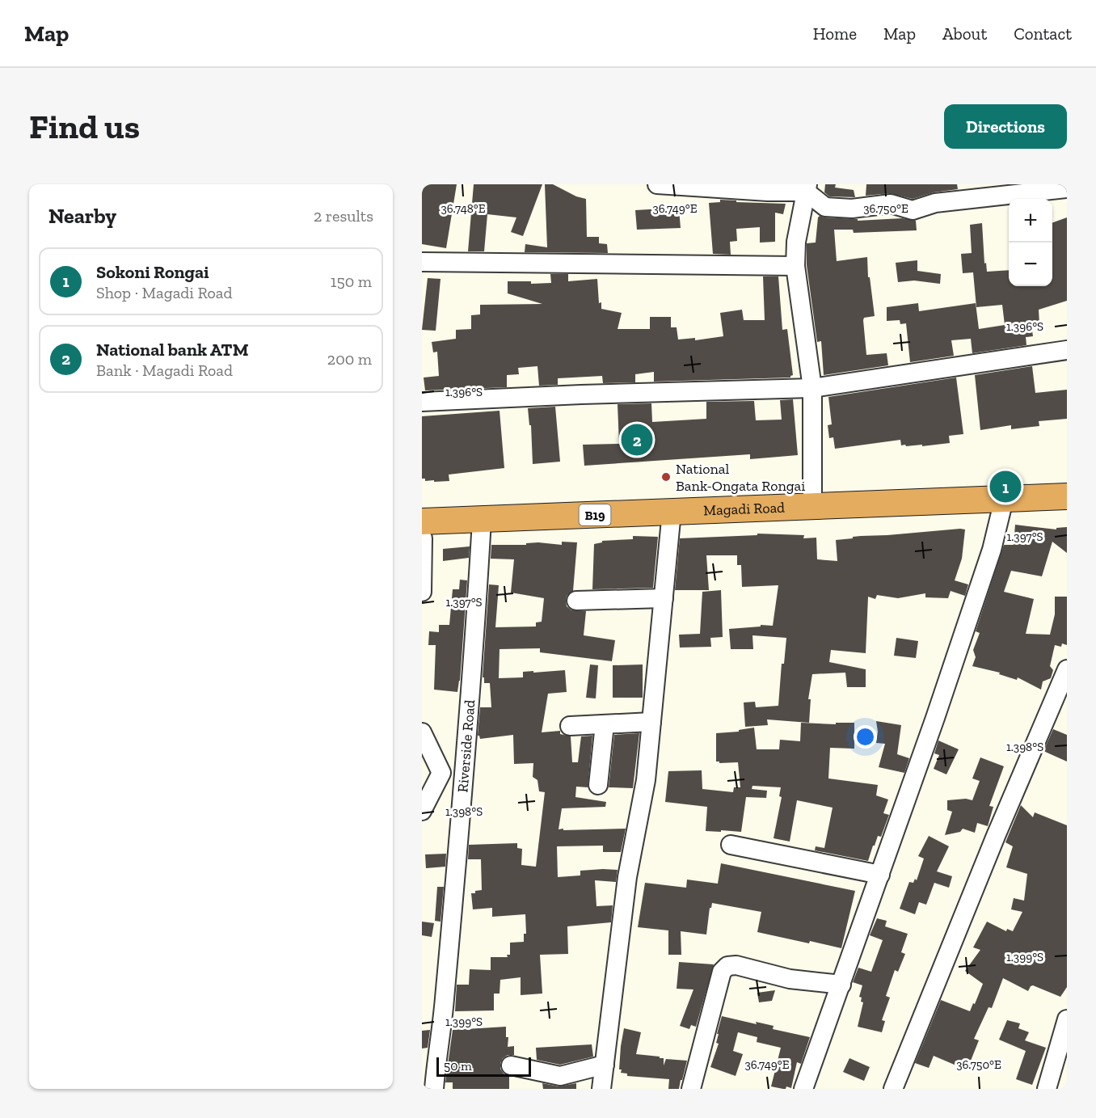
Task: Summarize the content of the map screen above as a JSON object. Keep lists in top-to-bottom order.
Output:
{
  "streets": {
    "highway": ["Magadi Road", "B19"],
    "street": ["Riverside Road"]
  },
  "crossings": [
    ["Magadi Road", "Riverside Road"]
  ],
  "places": ["National Bank-Ongata Rongai"],
  "scale_bar": "50 m",
  "page": {
    "header": "Map",
    "nav": [
      "Home",
      "Map",
      "About",
      "Contact"
    ],
    "buttons": "Directions",
    "title": "Find us",
    "heading": ["Nearby", "2 results"],
    "map_buttons": ["+", "−"],
    "list": [
      {
        "mark": "1",
        "name": "Sokoni Rongai",
        "note": "Shop · Magadi Road",
        "value": "150 m"
      },
      {
        "mark": "2",
        "name": "National bank ATM",
        "note": "Bank · Magadi Road",
        "value": "200 m"
      }
    ],
    "pins": ["2", "1"],
    "scale": "50 m"
  },
  "coordinates": [
    "36.748°E",
    "36.749°E",
    "36.750°E",
    "1.396°S",
    "1.397°S",
    "1.398°S",
    "1.399°S"
  ]
}
